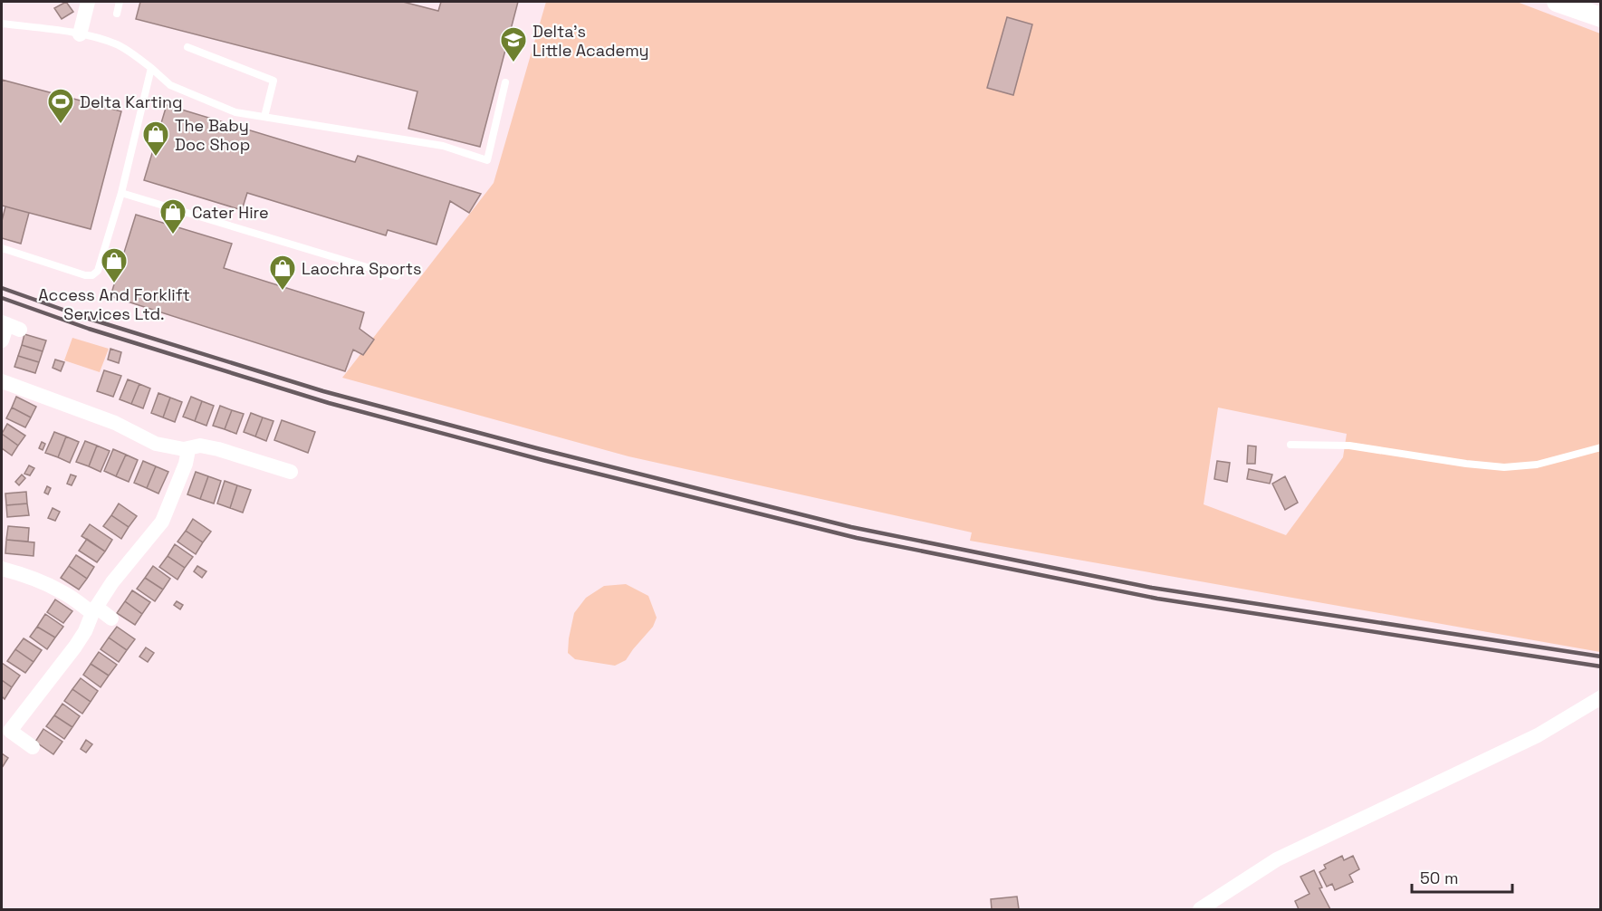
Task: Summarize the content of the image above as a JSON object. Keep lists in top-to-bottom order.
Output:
{
  "places": {
    "school or university": ["Delta's Little Academy"],
    "sports": ["Delta Karting"],
    "shop": [
      "The Baby Doc Shop",
      "Cater Hire",
      "Access And Forklift Services Ltd.",
      "Laochra Sports"
    ]
  },
  "scale_bar": "50 m"
}
